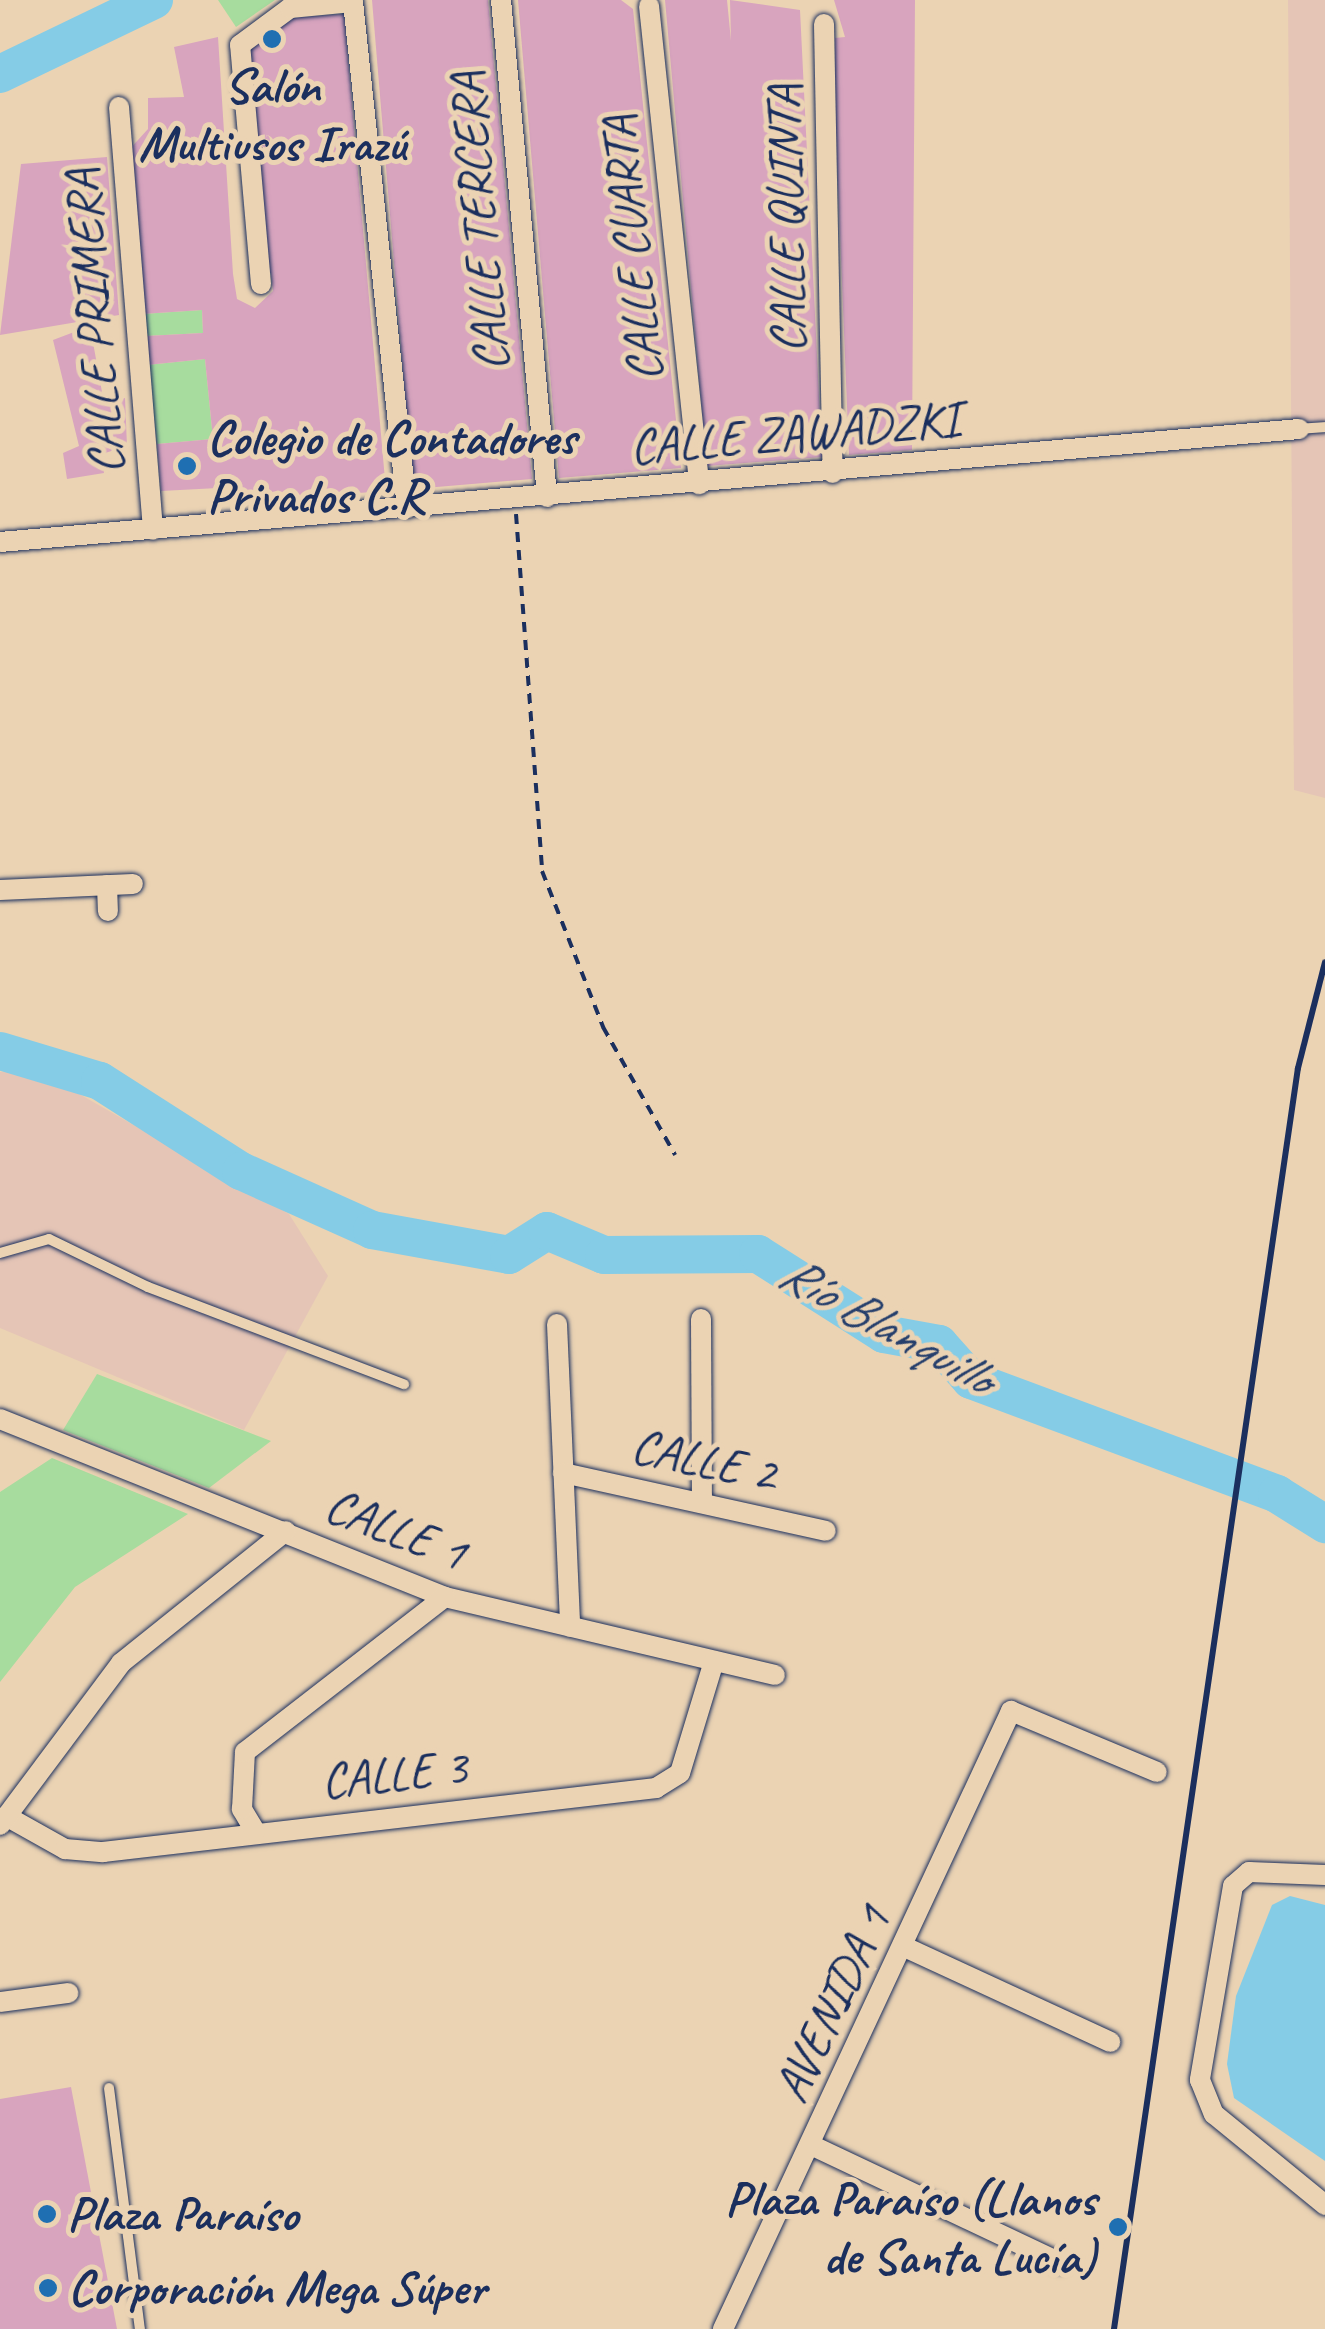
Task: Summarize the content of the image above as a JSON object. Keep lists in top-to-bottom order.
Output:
{
  "streets": {
    "street": [
      "CALLE QUINTA",
      "CALLE TERCERA",
      "CALLE CUARTA",
      "CALLE PRIMERA",
      "CALLE ZAWADZKI",
      "CALLE 2",
      "CALLE 1",
      "CALLE 3",
      "AVENIDA 1"
    ]
  },
  "crossings": [
    ["CALLE QUINTA", "CALLE ZAWADZKI"],
    ["CALLE TERCERA", "CALLE ZAWADZKI"],
    ["CALLE CUARTA", "CALLE ZAWADZKI"],
    ["CALLE PRIMERA", "CALLE ZAWADZKI"],
    ["CALLE 1", "CALLE 3"]
  ],
  "water": ["Río Blanquillo"],
  "places": [
    "Salón Multiusos Irazú",
    "Colegio de Contadores Privados C.R",
    "Plaza Paraíso",
    "Plaza Paraíso (Llanos de Santa Lucía)",
    "Corporación Mega Súper"
  ]
}
